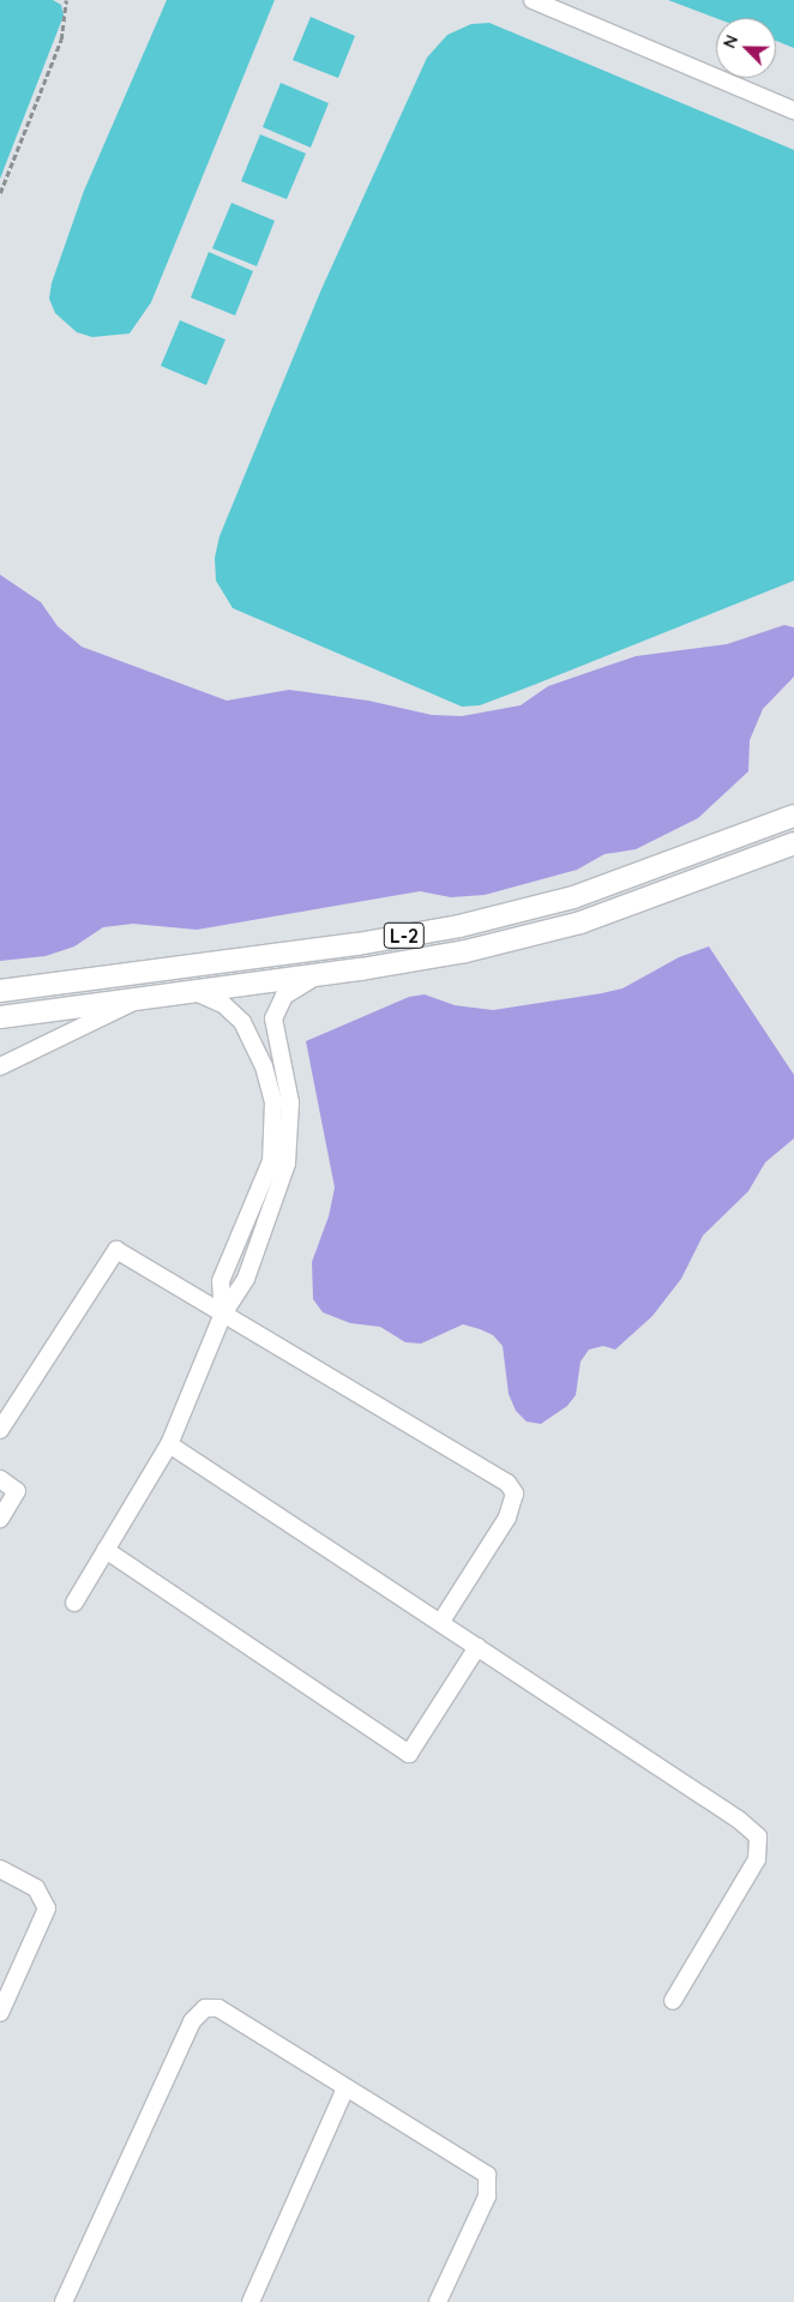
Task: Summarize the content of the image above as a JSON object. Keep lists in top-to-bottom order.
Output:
{
  "streets": {
    "main road": ["L-2"]
  },
  "north": "top left"
}
